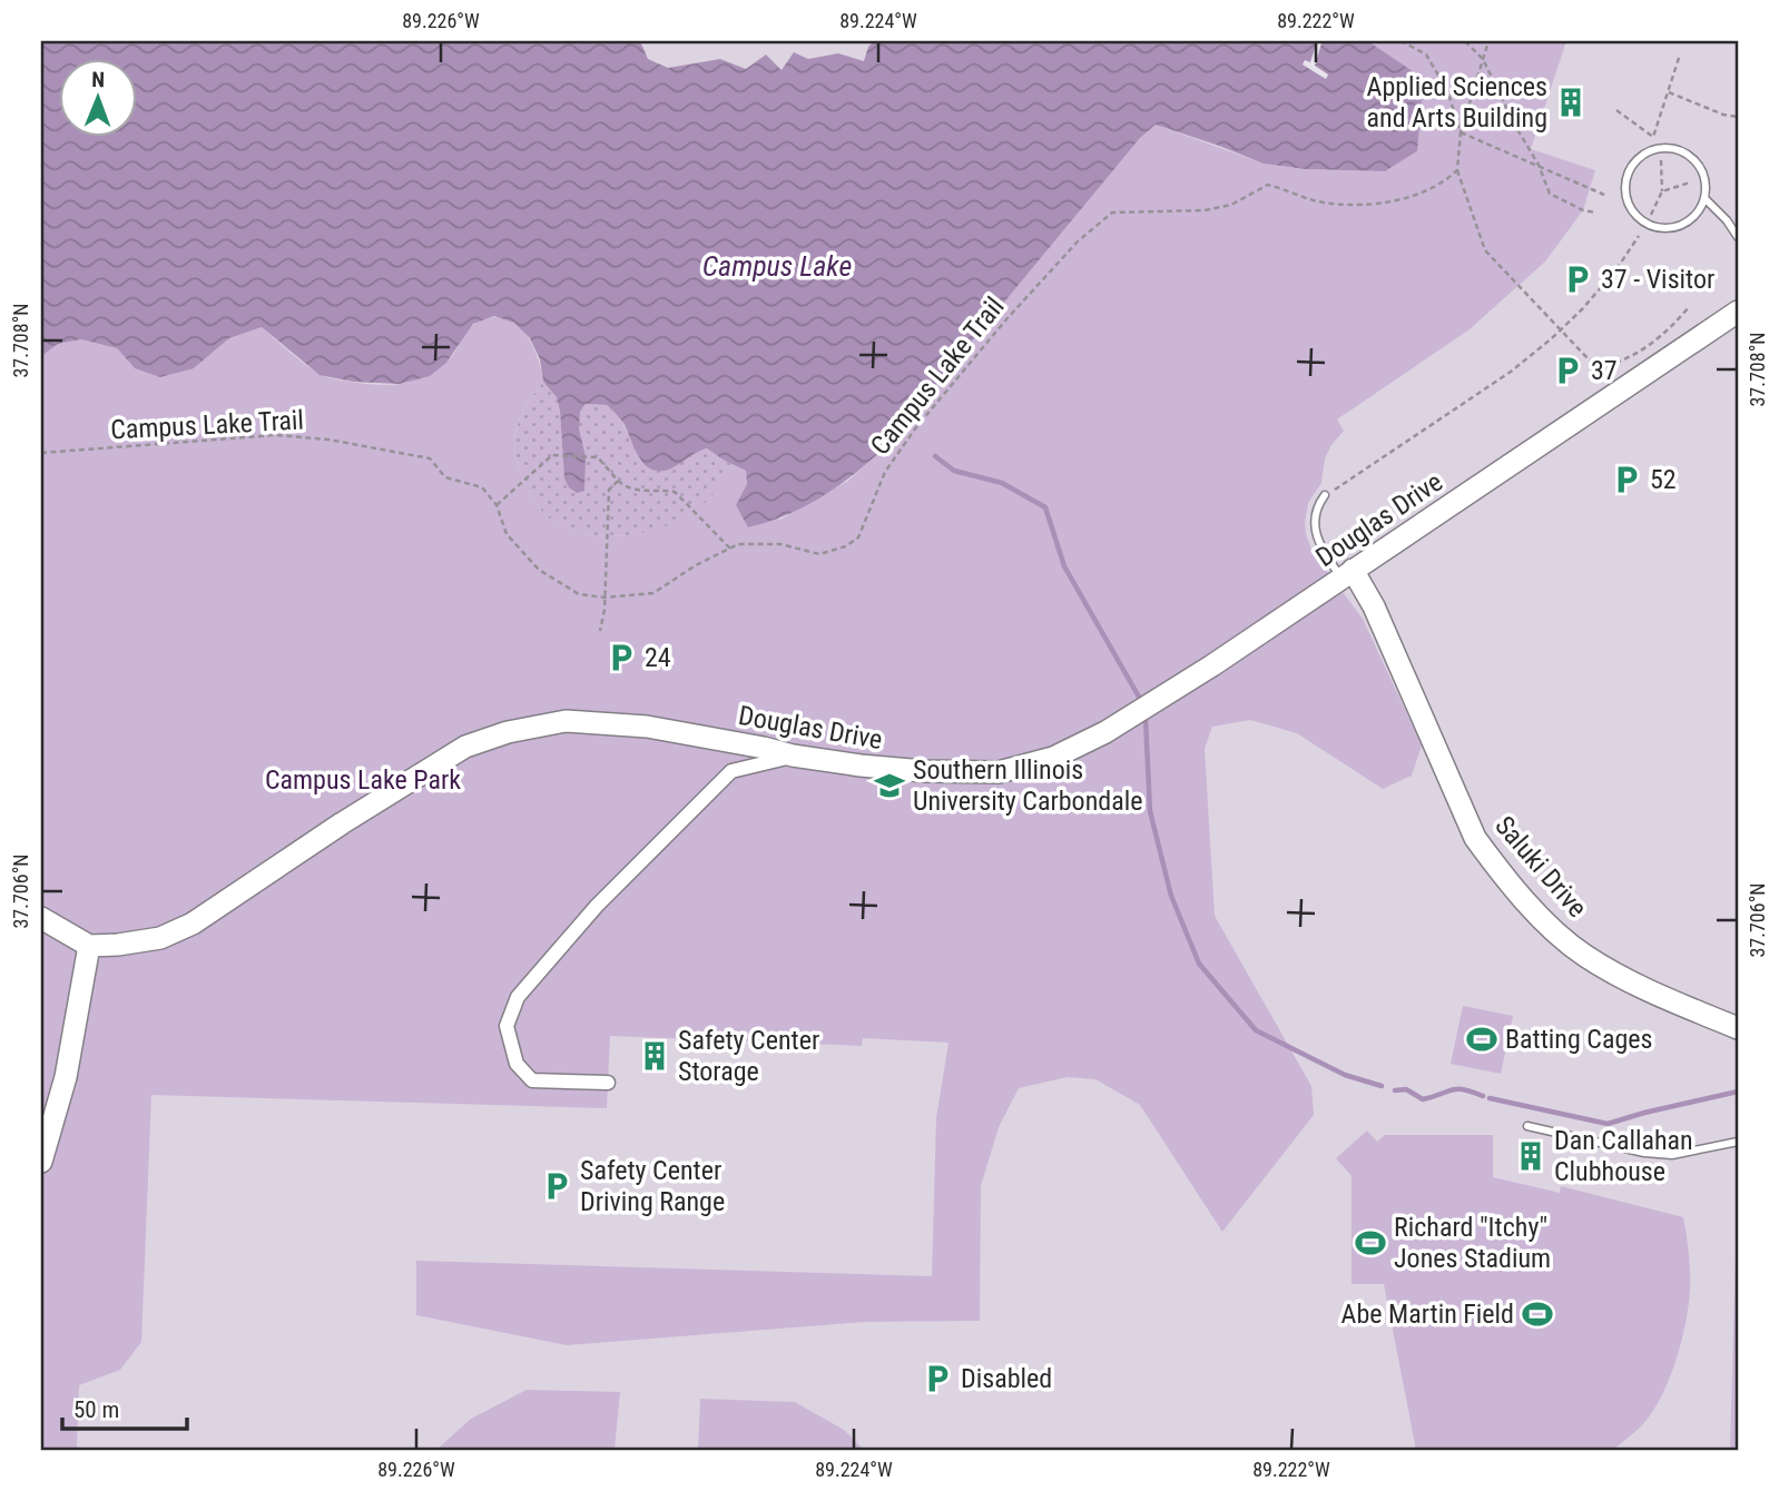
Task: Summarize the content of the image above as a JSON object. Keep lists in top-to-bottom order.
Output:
{
  "streets": {
    "street": ["Douglas Drive", "Saluki Drive"],
    "path": ["Campus Lake Trail"]
  },
  "crossings": [
    ["Douglas Drive", "Saluki Drive"]
  ],
  "water": ["Campus Lake"],
  "parks": ["Campus Lake Park"],
  "places": {
    "building": ["Applied Sciences and Arts Building", "Safety Center Storage", "Dan Callahan Clubhouse"],
    "parking": [
      "37 - Visitor",
      "37",
      "52",
      "24",
      "Safety Center Driving Range",
      "Disabled"
    ],
    "school or university": ["Southern Illinois University Carbondale"],
    "sports": ["Batting Cages", "Richard \"Itchy\" Jones Stadium", "Abe Martin Field"]
  },
  "scale_bar": "50 m",
  "north": "top",
  "coordinates": [
    "89.226°W",
    "89.224°W",
    "89.222°W",
    "37.708°N",
    "37.706°N"
  ]
}
